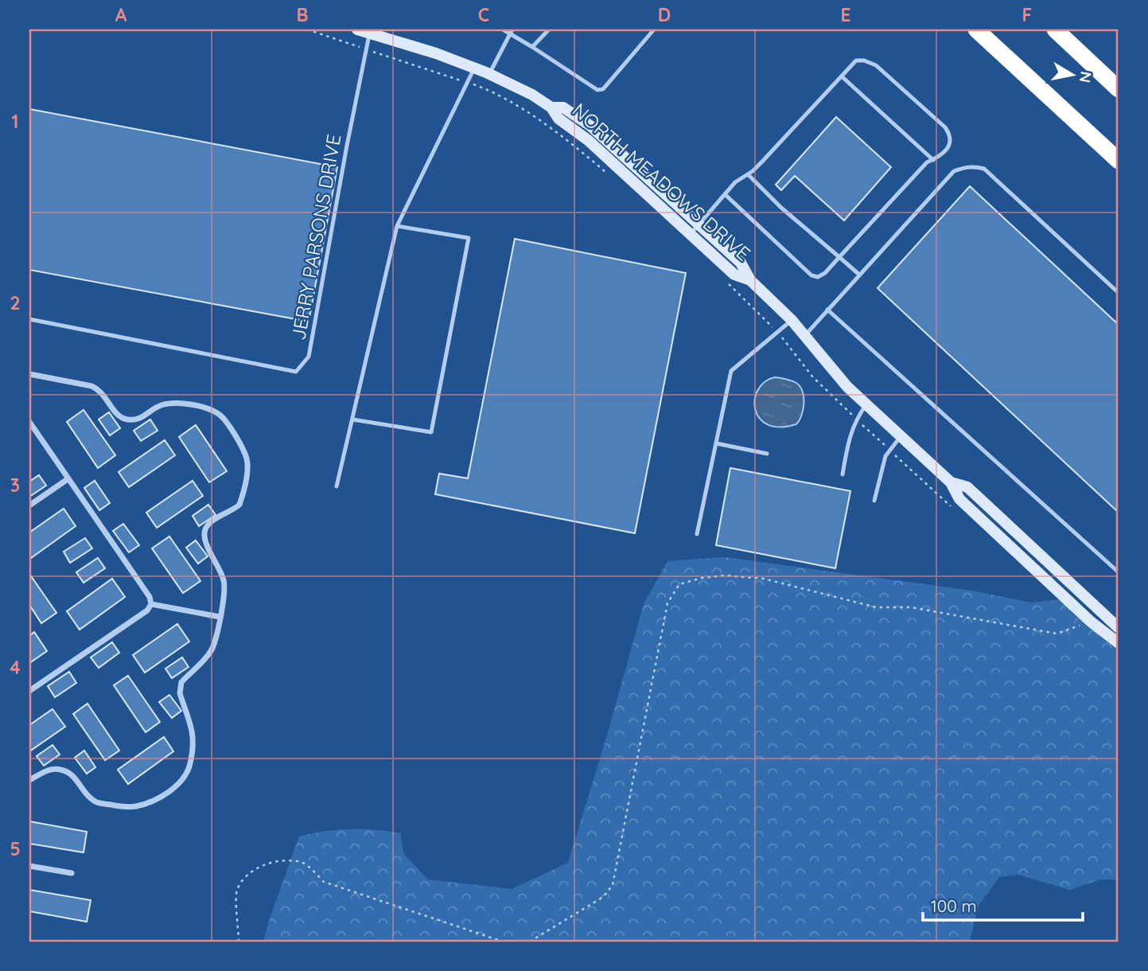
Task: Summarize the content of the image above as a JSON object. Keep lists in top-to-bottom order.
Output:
{
  "streets": {
    "street": ["NORTH MEADOWS DRIVE"],
    "lane": ["JERRY PARSONS DRIVE"]
  },
  "crossings": [
    ["NORTH MEADOWS DRIVE", "JERRY PARSONS DRIVE"]
  ],
  "scale_bar": "100 m",
  "north": "right",
  "grid": {
    "columns": [
      "A",
      "B",
      "C",
      "D",
      "E",
      "F"
    ],
    "rows": [
      "1",
      "2",
      "3",
      "4",
      "5"
    ]
  }
}
